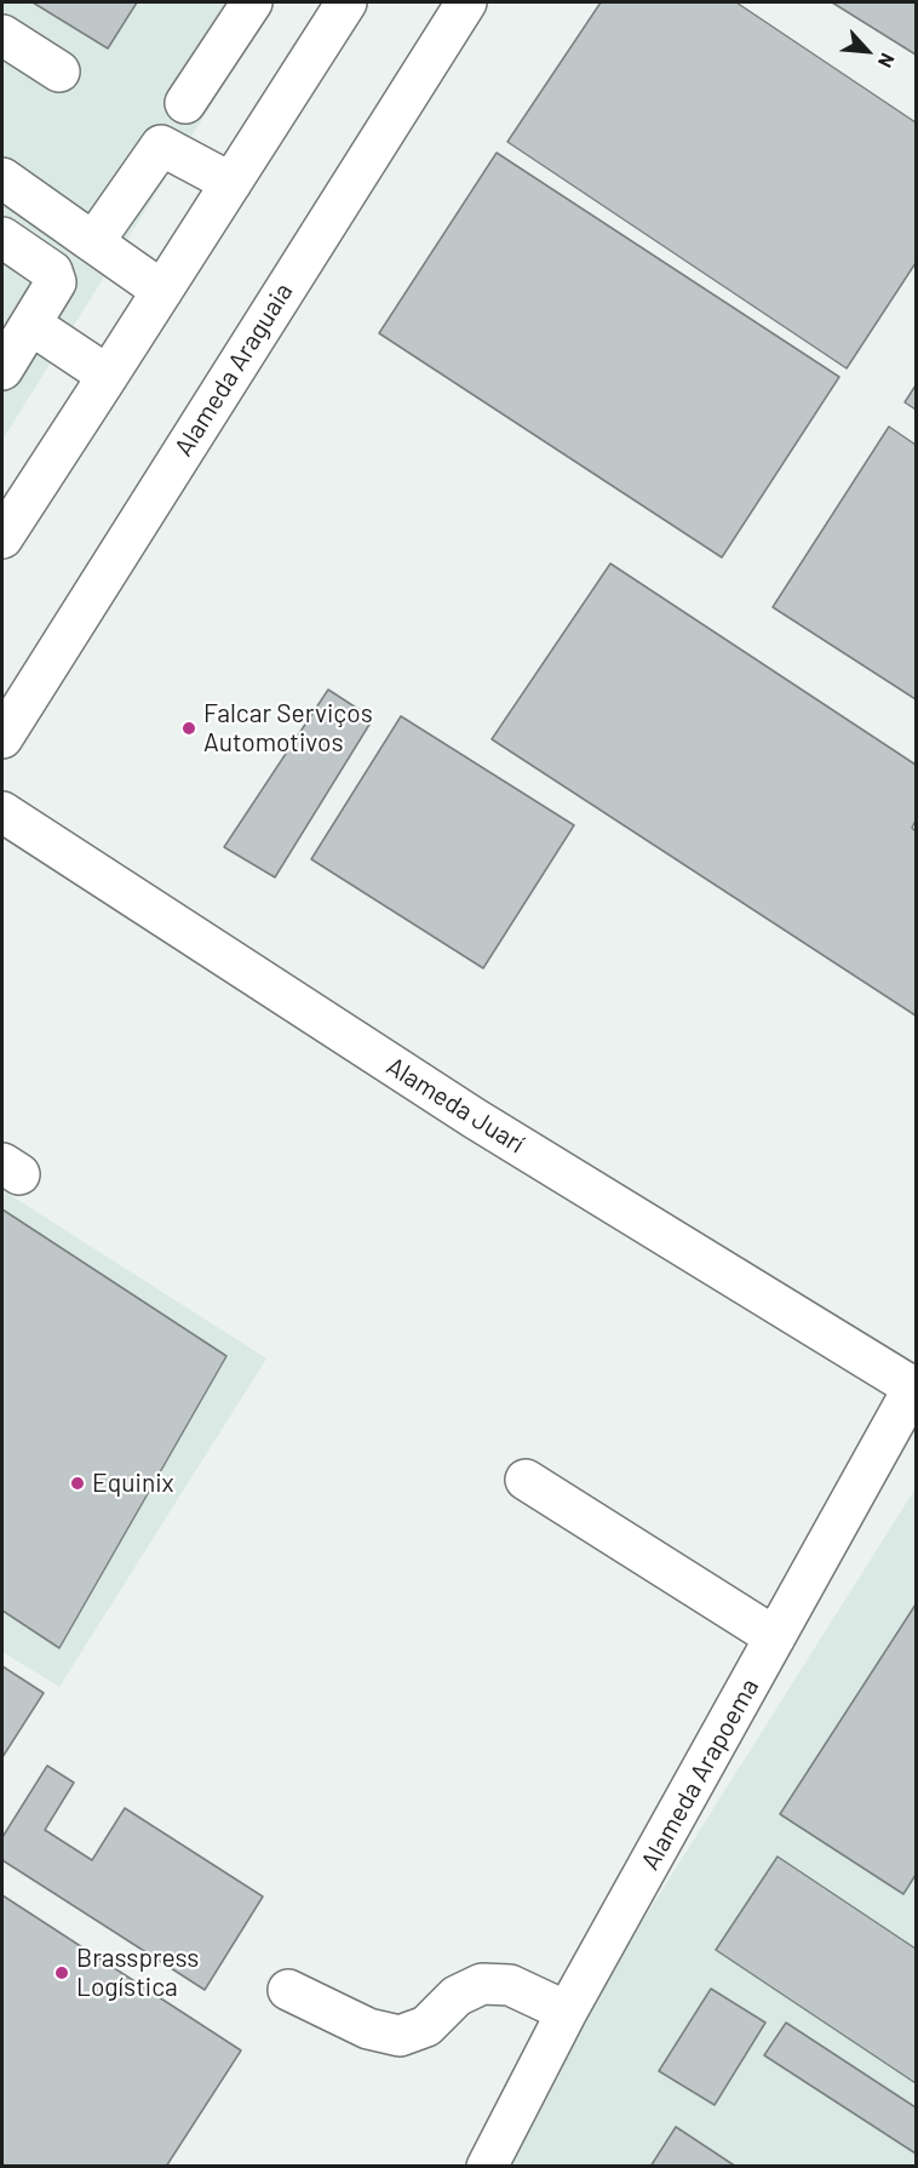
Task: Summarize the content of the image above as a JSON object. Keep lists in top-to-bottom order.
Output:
{
  "streets": {
    "street": ["Alameda Araguaia", "Alameda Juarí", "Alameda Arapoema"]
  },
  "crossings": [
    ["Alameda Juarí", "Alameda Arapoema"]
  ],
  "places": ["Falcar Serviços Automotivos", "Equinix", "Brasspress Logística"],
  "north": "bottom right"
}
